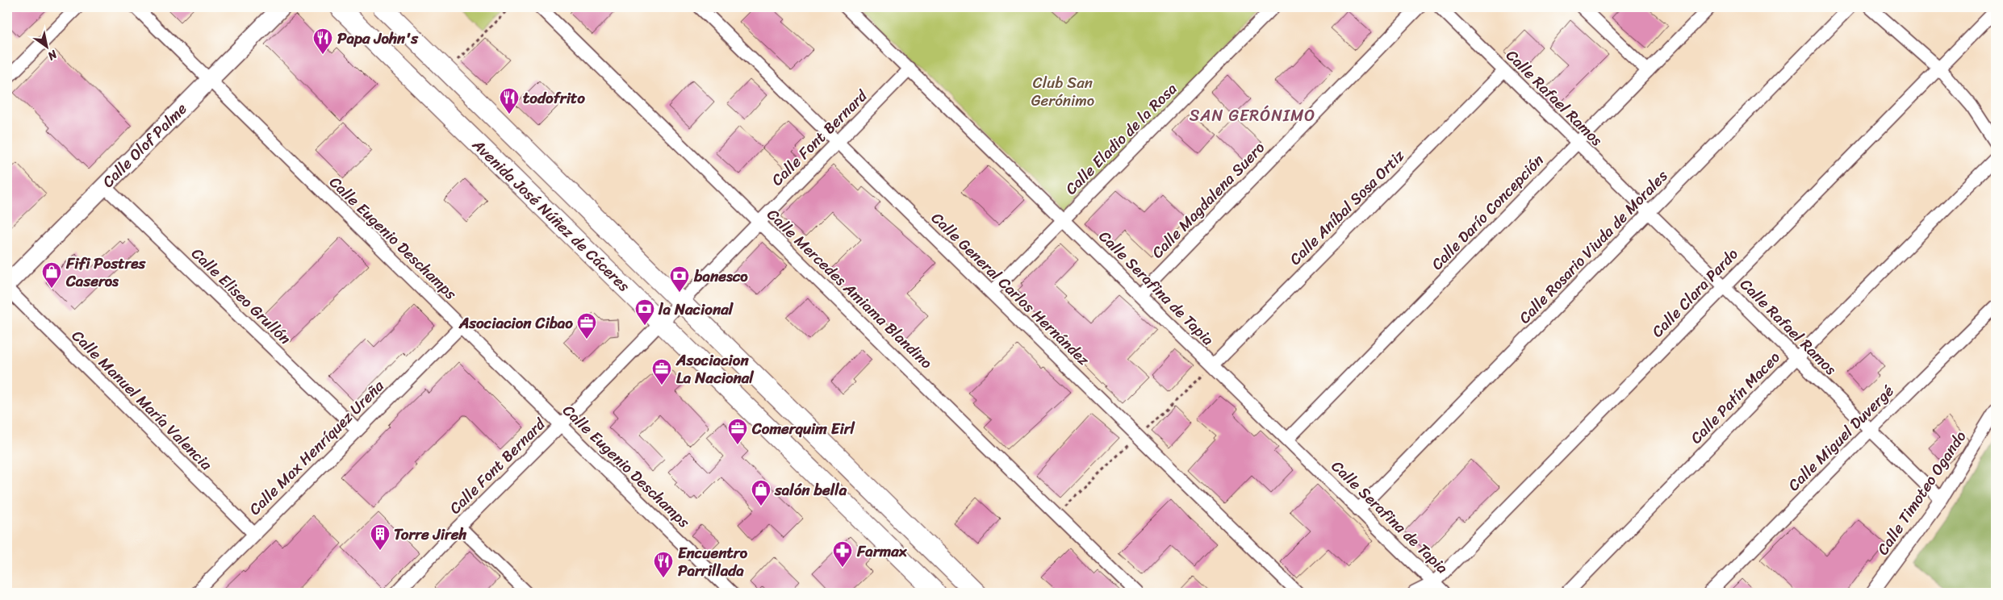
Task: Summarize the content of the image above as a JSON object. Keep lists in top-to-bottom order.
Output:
{
  "streets": {
    "main road": ["Avenida José Núñez de Cáceres"],
    "street": [
      "Calle Rafael Ramos",
      "Calle Font Bernard",
      "Calle Eladio de la Rosa",
      "Calle Olof Palme",
      "Calle Magdalena Suero",
      "Calle Aníbal Sosa Ortiz",
      "Calle Darío Concepción",
      "Calle Eugenio Deschamps",
      "Calle Rosario Viuda de Morales",
      "Calle Serafina de Tapia",
      "Calle Mercedes Amiama Blandino",
      "Calle General Carlos Hernández",
      "Calle Clara Pardo",
      "Calle Eliseo Grullón",
      "Calle Patín Maceo",
      "Calle Manuel María Valencia",
      "Calle Miguel Duvergé",
      "Calle Max Henríquez Ureña",
      "Calle Timoteo Ogando"
    ]
  },
  "crossings": [
    ["Calle Rafael Ramos", "Calle Aníbal Sosa Ortiz"],
    ["Calle Rafael Ramos", "Calle Darío Concepción"],
    ["Calle Rafael Ramos", "Calle Rosario Viuda de Morales"],
    ["Calle Rafael Ramos", "Calle Clara Pardo"],
    ["Calle Rafael Ramos", "Calle Patín Maceo"],
    ["Calle Rafael Ramos", "Calle Miguel Duvergé"],
    ["Calle Rafael Ramos", "Calle Timoteo Ogando"],
    ["Calle Font Bernard", "Avenida José Núñez de Cáceres"],
    ["Calle Font Bernard", "Calle Eugenio Deschamps"],
    ["Calle Font Bernard", "Calle Serafina de Tapia"],
    ["Calle Font Bernard", "Calle Mercedes Amiama Blandino"],
    ["Calle Font Bernard", "Calle General Carlos Hernández"],
    ["Calle Eladio de la Rosa", "Calle Serafina de Tapia"],
    ["Calle Eladio de la Rosa", "Calle General Carlos Hernández"],
    ["Calle Olof Palme", "Calle Eugenio Deschamps"],
    ["Calle Olof Palme", "Calle Eliseo Grullón"],
    ["Calle Magdalena Suero", "Calle Serafina de Tapia"],
    ["Calle Aníbal Sosa Ortiz", "Calle Serafina de Tapia"],
    ["Calle Darío Concepción", "Calle Serafina de Tapia"],
    ["Calle Eugenio Deschamps", "Calle Max Henríquez Ureña"],
    ["Calle Rosario Viuda de Morales", "Calle Serafina de Tapia"],
    ["Calle Serafina de Tapia", "Calle Clara Pardo"],
    ["Calle Eliseo Grullón", "Calle Max Henríquez Ureña"],
    ["Calle Manuel María Valencia", "Calle Max Henríquez Ureña"]
  ],
  "districts": ["SAN GERÓNIMO"],
  "parks": ["Club San Gerónimo"],
  "places": {
    "restaurant": ["Papa John's", "todofrito", "Encuentro Parrillada"],
    "shop": ["Fifi Postres Caseros", "salón bella"],
    "bank": ["banesco", "la Nacional"],
    "office": ["Asociacion Cibao", "Asociacion La Nacional", "Comerquim Eirl"],
    "building": ["Torre Jireh"],
    "pharmacy": ["Farmax"]
  },
  "north": "bottom right"
}
